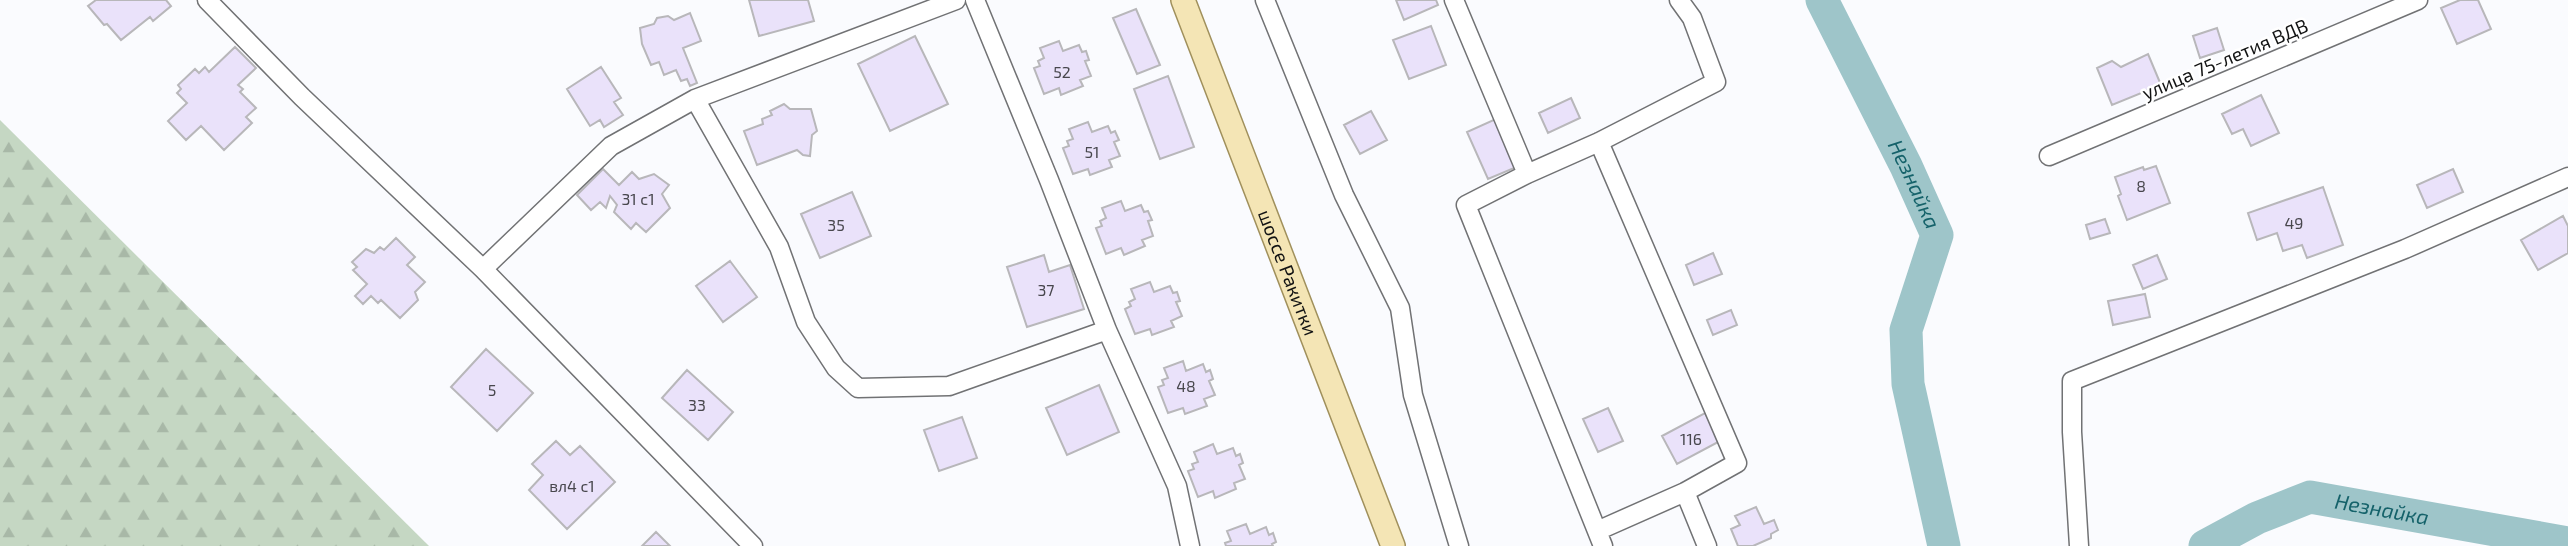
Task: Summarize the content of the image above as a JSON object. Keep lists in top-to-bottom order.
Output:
{
  "streets": {
    "main road": ["шоссе Ракитки"],
    "street": ["улица 75-летия ВДВ"]
  },
  "water": ["Незнайка"],
  "house_numbers": [
    "52",
    "51",
    "8",
    "31 с1",
    "49",
    "35",
    "37",
    "48",
    "5",
    "33",
    "116",
    "вл4 с1"
  ]
}
